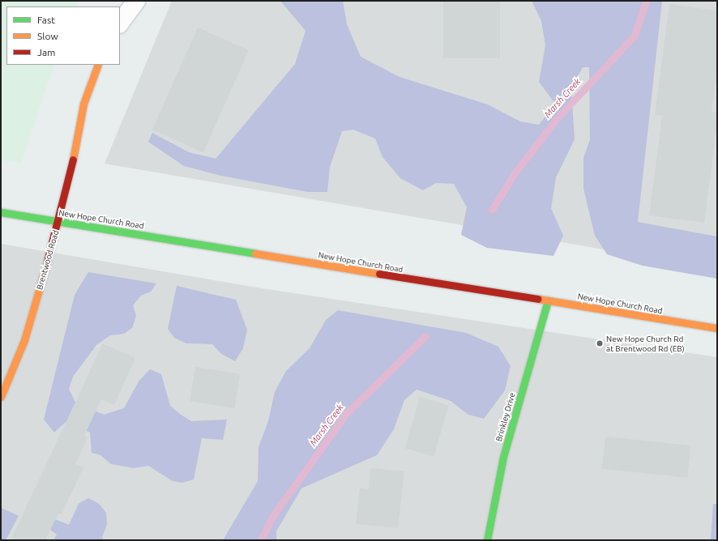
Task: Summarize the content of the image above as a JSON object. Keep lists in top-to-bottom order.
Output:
{
  "streets": {
    "main road": ["New Hope Church Road", "Brentwood Road", "Brinkley Drive"]
  },
  "crossings": [
    ["New Hope Church Road", "Brentwood Road"],
    ["New Hope Church Road", "Brinkley Drive"]
  ],
  "water": ["Marsh Creek"],
  "places": ["New Hope Church Rd at Brentwood Rd (EB)"],
  "legend": ["Fast", "Slow", "Jam"]
}
